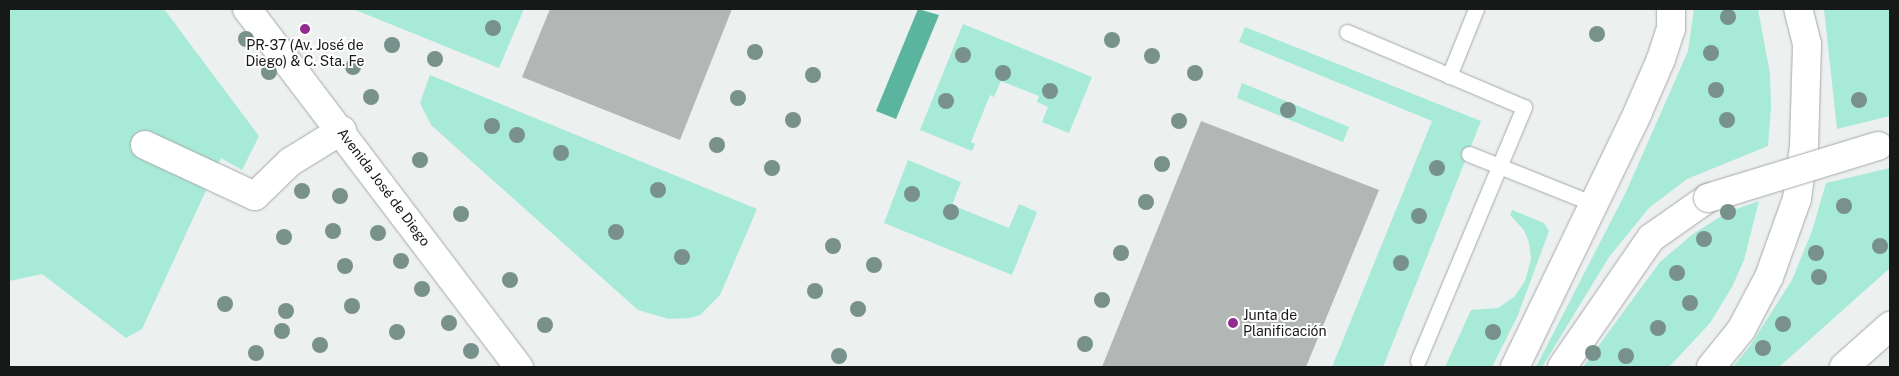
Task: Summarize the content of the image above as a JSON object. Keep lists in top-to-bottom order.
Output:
{
  "streets": {
    "main road": ["Avenida José de Diego"]
  },
  "places": ["PR-37 (Av. José de Diego) & C. Sta. Fe", "Junta de Planificación"]
}
